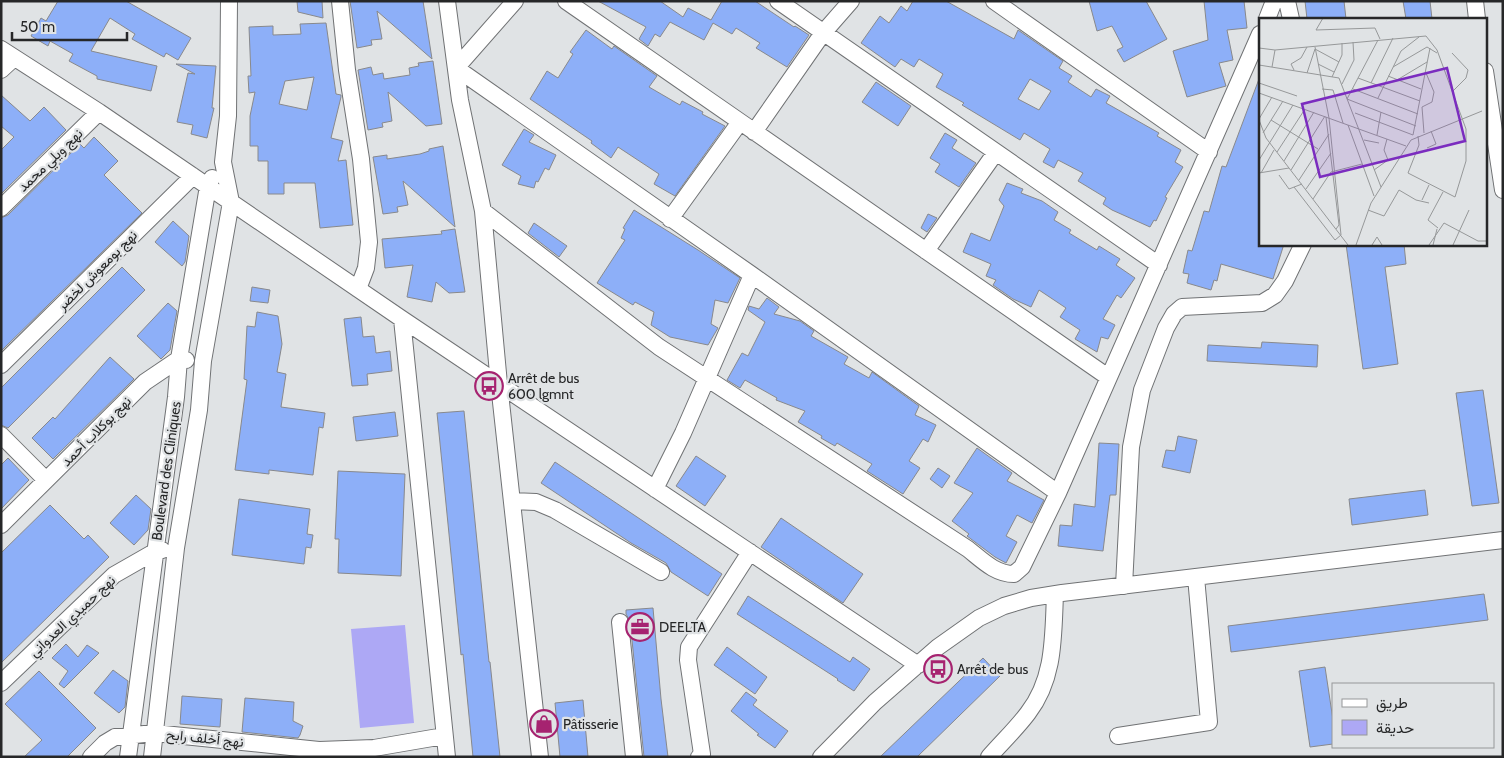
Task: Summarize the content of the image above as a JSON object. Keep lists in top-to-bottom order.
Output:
{
  "streets": {
    "street": [
      "نهج ويلي محمد",
      "نهج بومعوش لخضر",
      "نهج بوكلاب أحمد",
      "Boulevard des Cliniques",
      "نهج حميدي العدواني",
      "نهج أخلف رابح"
    ]
  },
  "crossings": [
    ["نهج بوكلاب أحمد", "Boulevard des Cliniques"],
    ["Boulevard des Cliniques", "نهج حميدي العدواني"],
    ["Boulevard des Cliniques", "نهج أخلف رابح"]
  ],
  "places": {
    "bus stop": ["Arrêt de bus 600 lgmnt", "Arrêt de bus"],
    "office": ["DEELTA"],
    "shop": ["Pâtisserie"]
  },
  "legend": ["طريق", "حديقة"],
  "scale_bar": "50 m"
}
